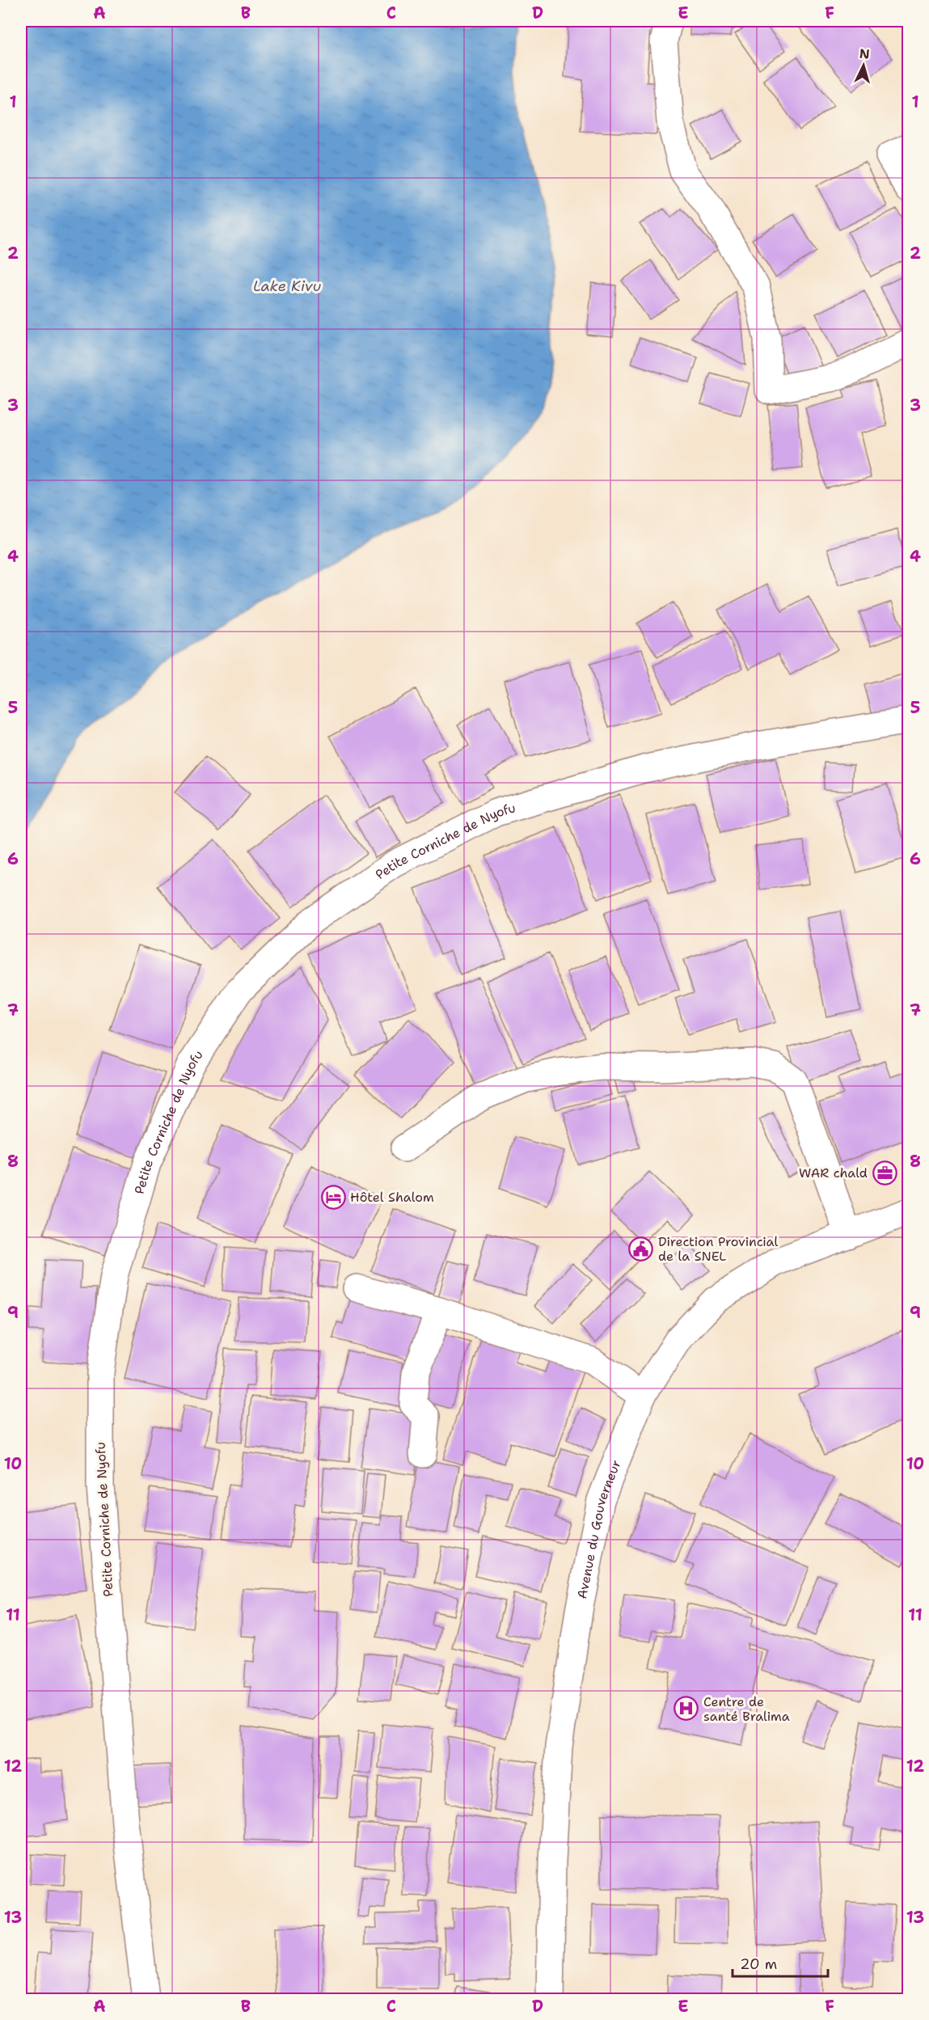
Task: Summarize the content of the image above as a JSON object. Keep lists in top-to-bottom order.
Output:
{
  "streets": {
    "street": ["Petite Corniche de Nyofu", "Avenue du Gouverneur"]
  },
  "water": ["Lake Kivu"],
  "places": {
    "office": ["WAR chald"],
    "hotel": ["Hôtel Shalom"],
    "public building": ["Direction Provincial de la SNEL"],
    "hospital": ["Centre de santé Bralima"]
  },
  "scale_bar": "20 m",
  "north": "top",
  "grid": {
    "columns": [
      "A",
      "B",
      "C",
      "D",
      "E",
      "F"
    ],
    "rows": [
      "1",
      "2",
      "3",
      "4",
      "5",
      "6",
      "7",
      "8",
      "9",
      "10",
      "11",
      "12",
      "13"
    ]
  }
}
